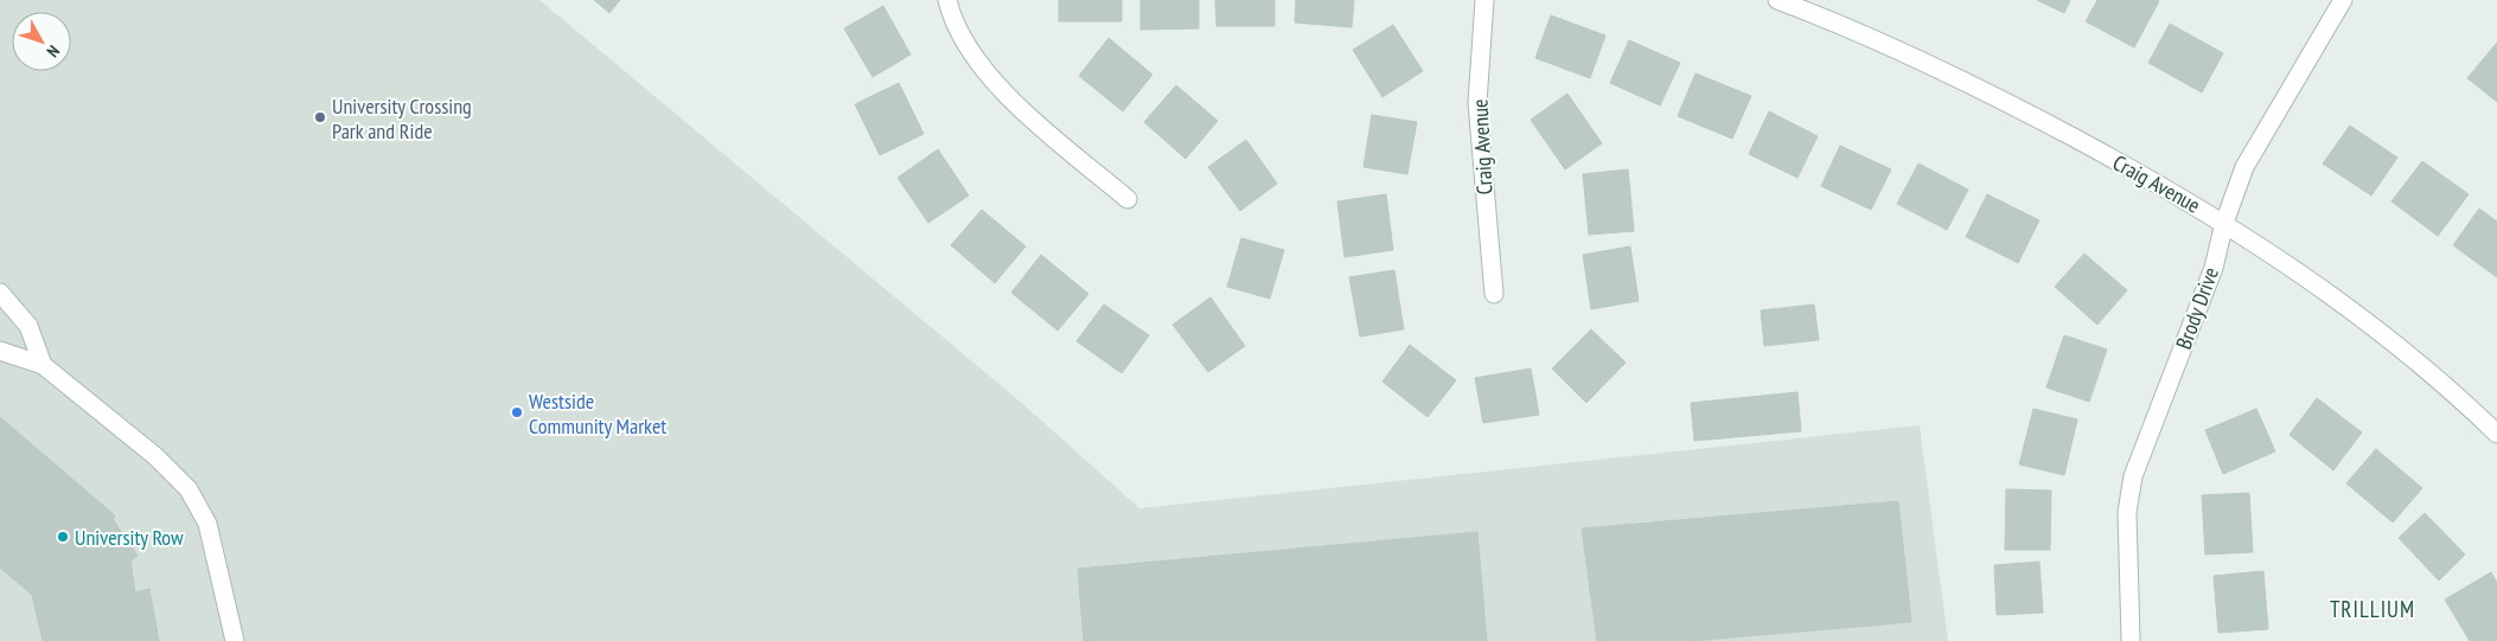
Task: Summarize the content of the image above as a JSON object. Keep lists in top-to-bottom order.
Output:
{
  "streets": {
    "street": ["Craig Avenue", "Brody Drive"]
  },
  "crossings": [
    ["Craig Avenue", "Brody Drive"]
  ],
  "districts": ["TRILLIUM"],
  "places": ["University Crossing Park and Ride", "Westside Community Market", "University Row"],
  "north": "bottom right"
}
